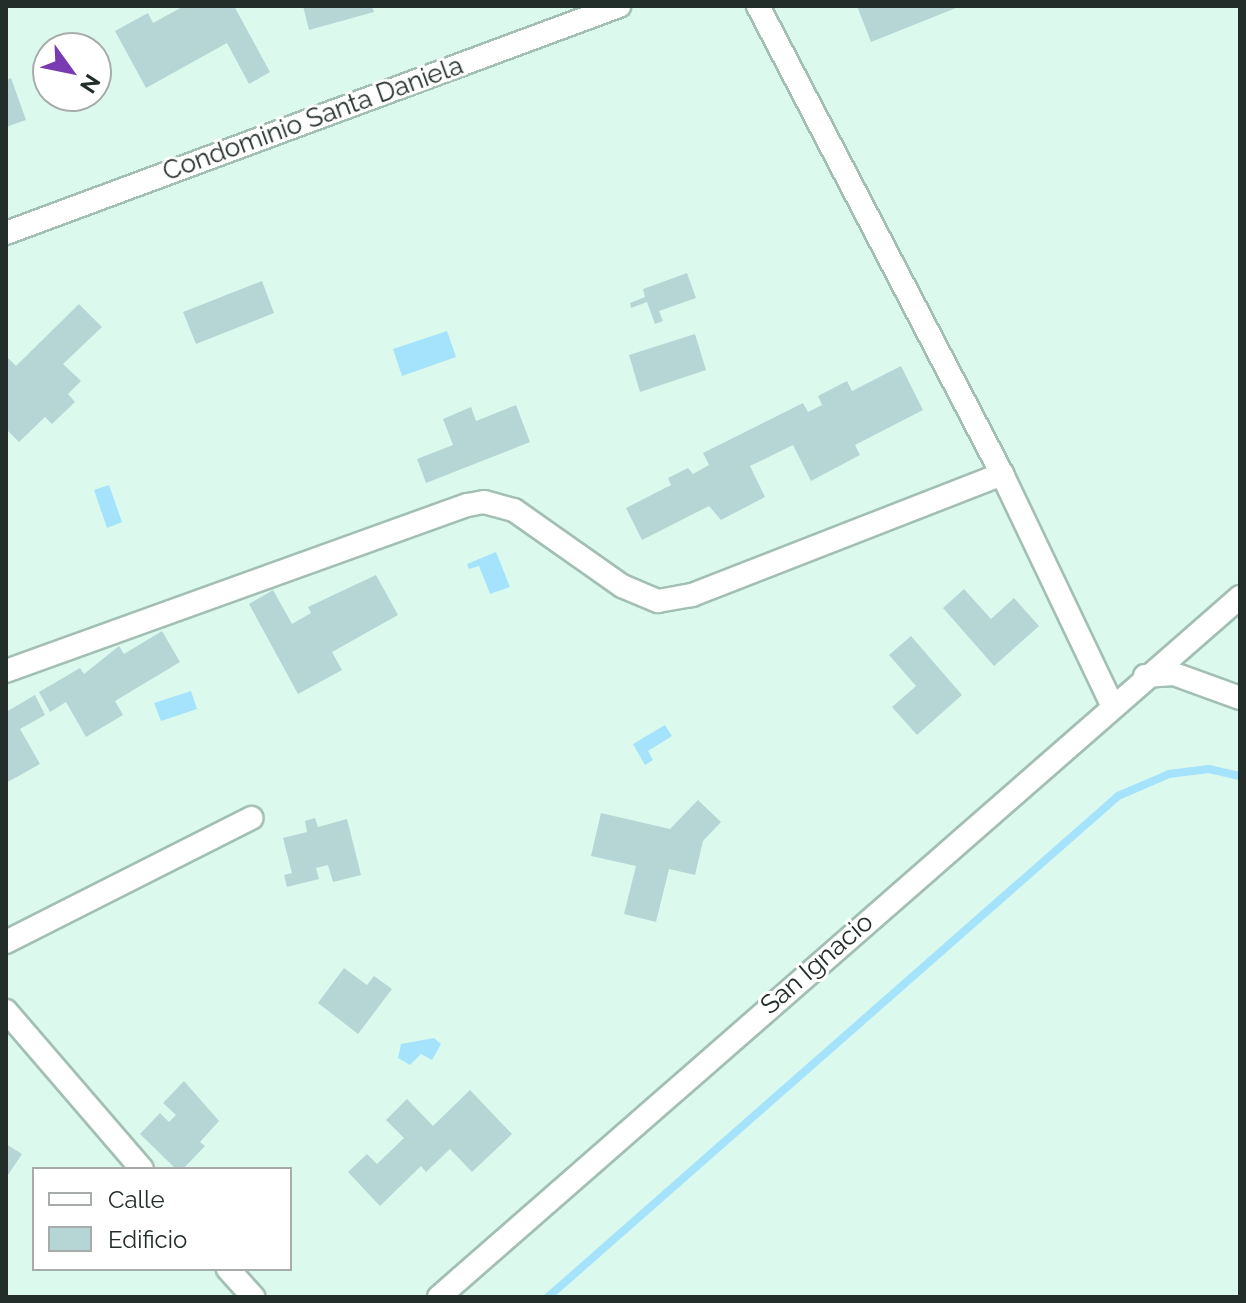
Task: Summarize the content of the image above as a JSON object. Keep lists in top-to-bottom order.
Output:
{
  "streets": {
    "street": ["Condominio Santa Daniela", "San Ignacio"]
  },
  "legend": ["Calle", "Edificio"],
  "north": "bottom right"
}
